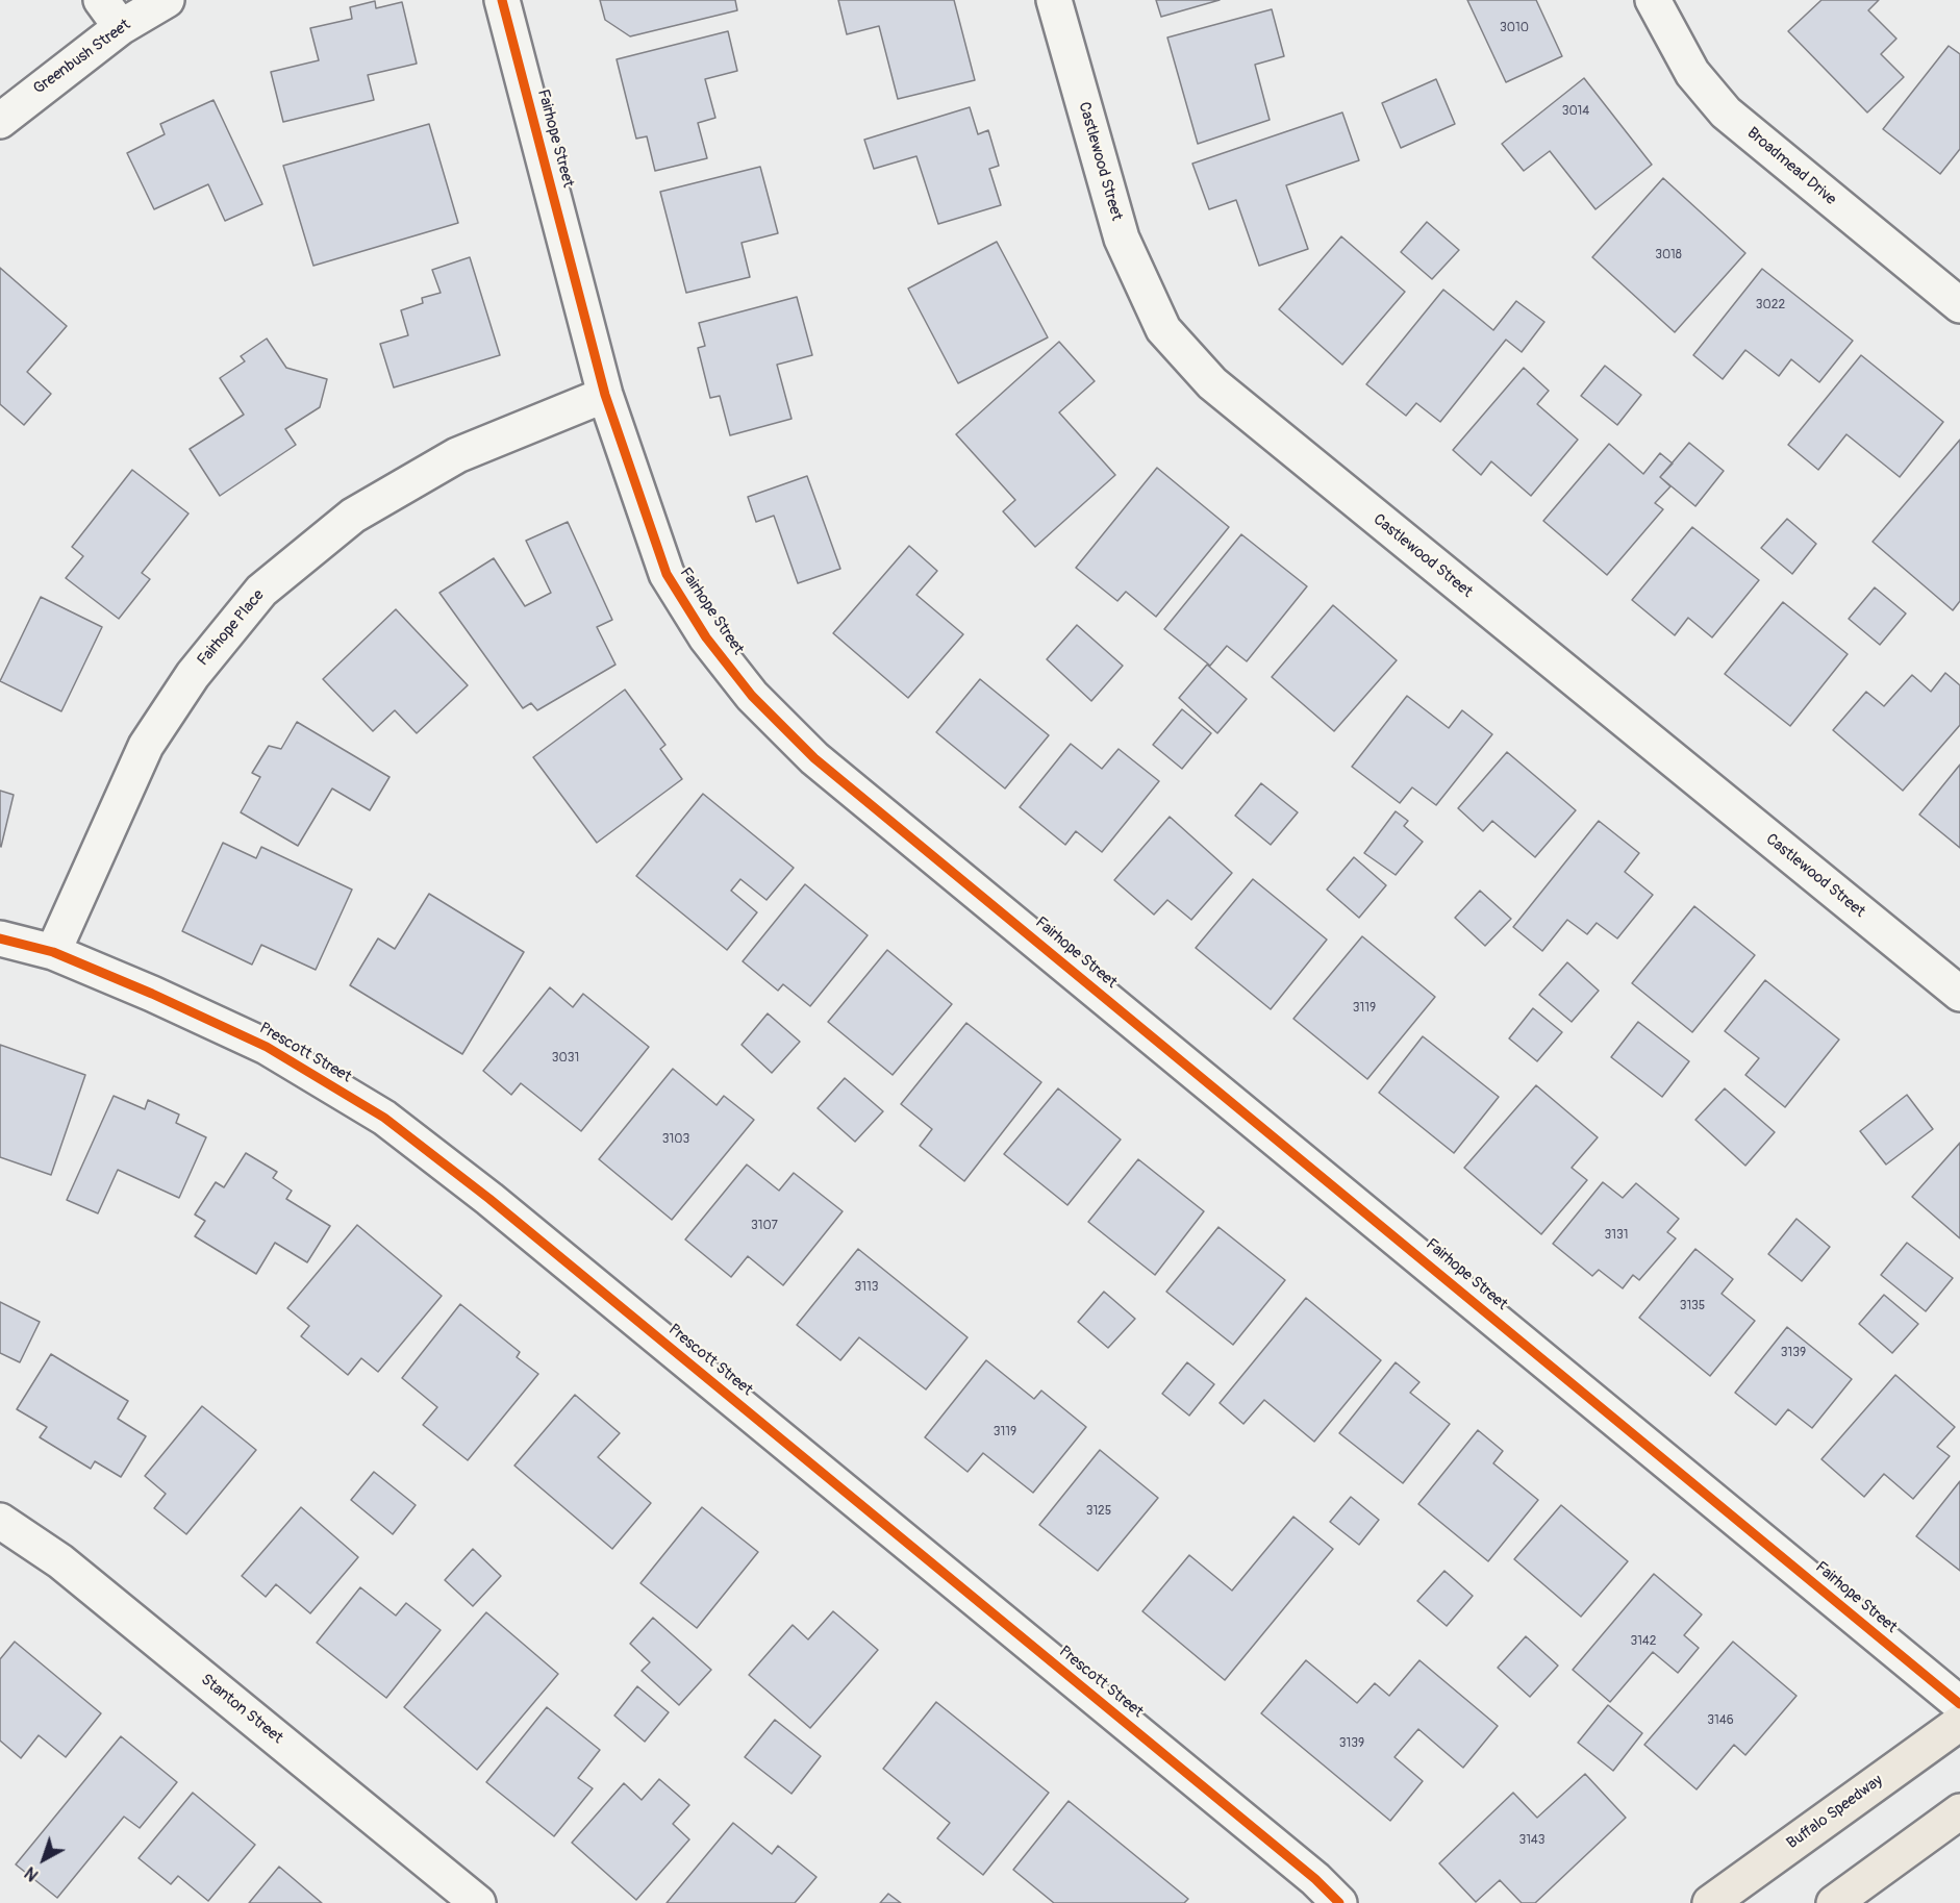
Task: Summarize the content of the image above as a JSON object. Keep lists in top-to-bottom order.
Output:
{
  "streets": {
    "main road": ["Buffalo Speedway"],
    "street": [
      "Greenbush Street",
      "Fairhope Street",
      "Castlewood Street",
      "Broadmead Drive",
      "Fairhope Place",
      "Prescott Street",
      "Stanton Street"
    ]
  },
  "crossings": [
    ["Fairhope Street", "Fairhope Place"],
    ["Fairhope Place", "Prescott Street"]
  ],
  "house_numbers": [
    "3010",
    "3014",
    "3018",
    "3022",
    "3119",
    "3031",
    "3103",
    "3107",
    "3131",
    "3113",
    "3135",
    "3139",
    "3119",
    "3125",
    "3142",
    "3146",
    "3139",
    "3143"
  ],
  "north": "bottom left"
}
